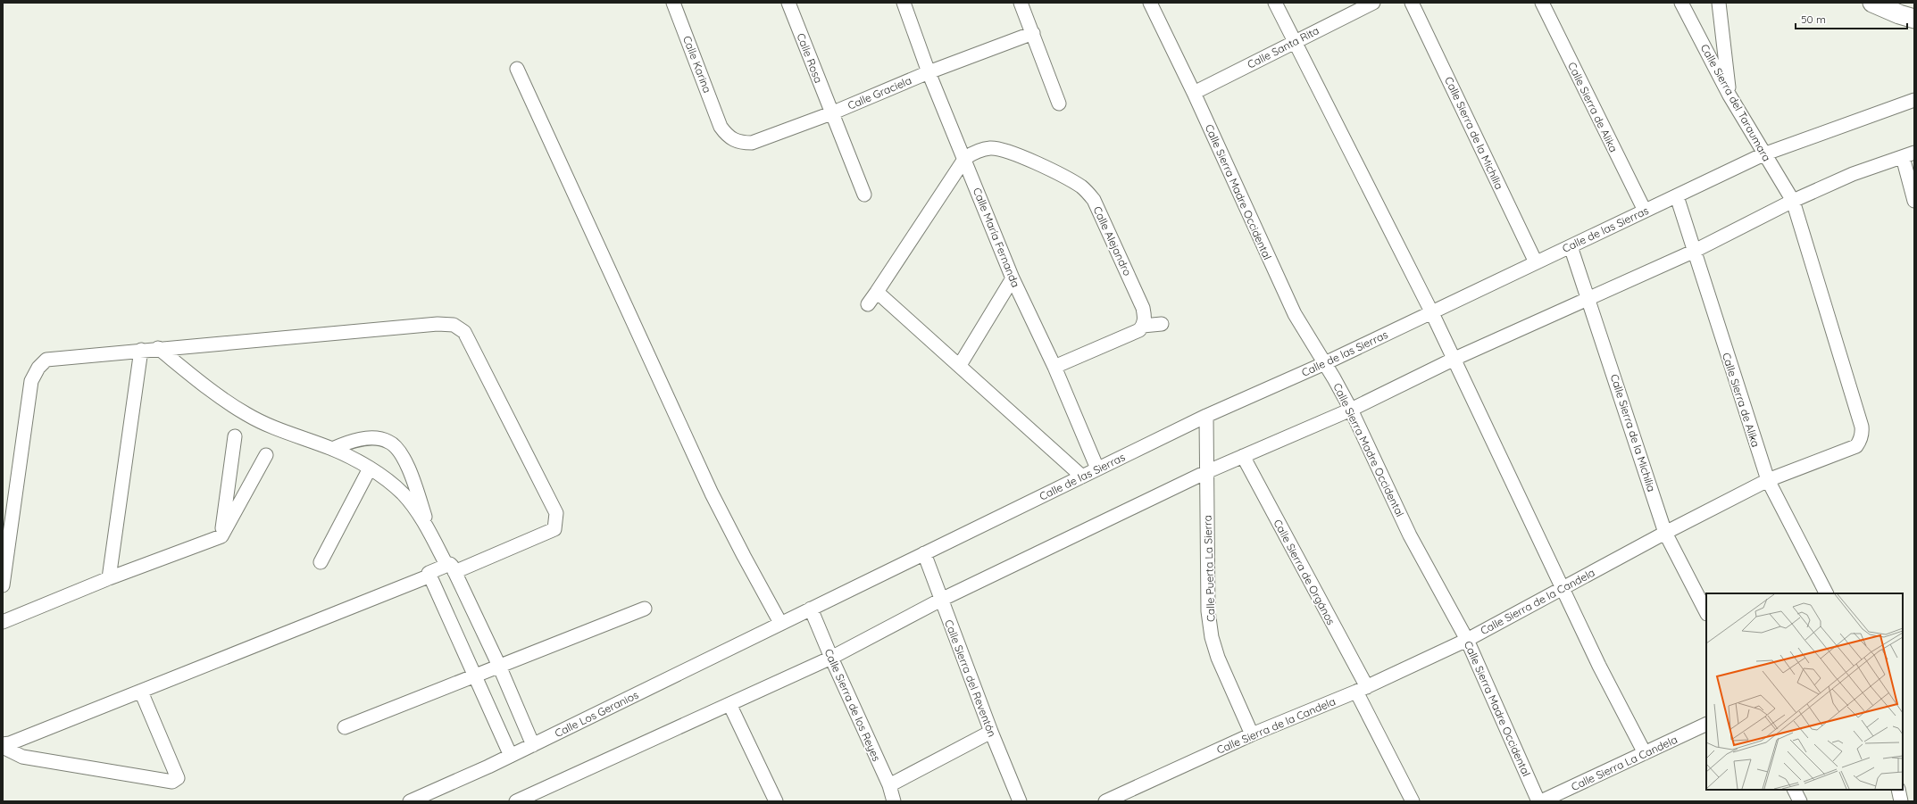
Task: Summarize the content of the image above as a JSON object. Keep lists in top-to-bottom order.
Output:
{
  "streets": {
    "street": [
      "Calle Santa Rita",
      "Calle Rosa",
      "Calle Karina",
      "Calle Graciela",
      "Calle Sierra del Taraumara",
      "Calle Sierra de Alika",
      "Calle Sierra de la Michilia",
      "Calle Sierra Madre Occidental",
      "Calle de las Sierras",
      "Calle María Fernanda",
      "Calle Alejandro",
      "Calle Puerta La Sierra",
      "Calle Sierra de Orgános",
      "Calle Sierra de la Candela",
      "Calle Sierra del Reventón",
      "Calle Sierra de los Reyes",
      "Calle Los Geranios",
      "Calle Sierra La Candela"
    ]
  },
  "crossings": [
    ["Calle Santa Rita", "Calle Sierra Madre Occidental"],
    ["Calle Rosa", "Calle Graciela"],
    ["Calle Karina", "Calle Graciela"],
    ["Calle Graciela", "Calle María Fernanda"],
    ["Calle Sierra del Taraumara", "Calle de las Sierras"],
    ["Calle Sierra del Taraumara", "Calle Sierra de la Candela"],
    ["Calle Sierra de Alika", "Calle de las Sierras"],
    ["Calle Sierra de Alika", "Calle Sierra de la Candela"],
    ["Calle Sierra de la Michilia", "Calle de las Sierras"],
    ["Calle Sierra de la Michilia", "Calle Sierra de la Candela"],
    ["Calle Sierra Madre Occidental", "Calle de las Sierras"],
    ["Calle Sierra Madre Occidental", "Calle Sierra de la Candela"],
    ["Calle Sierra Madre Occidental", "Calle Sierra La Candela"],
    ["Calle de las Sierras", "Calle María Fernanda"],
    ["Calle de las Sierras", "Calle Puerta La Sierra"],
    ["Calle de las Sierras", "Calle Sierra del Reventón"],
    ["Calle de las Sierras", "Calle Sierra de los Reyes"],
    ["Calle de las Sierras", "Calle Los Geranios"],
    ["Calle María Fernanda", "Calle Alejandro"],
    ["Calle Puerta La Sierra", "Calle Sierra de la Candela"],
    ["Calle Sierra de Orgános", "Calle Sierra de la Candela"]
  ],
  "scale_bar": "50 m"
}
